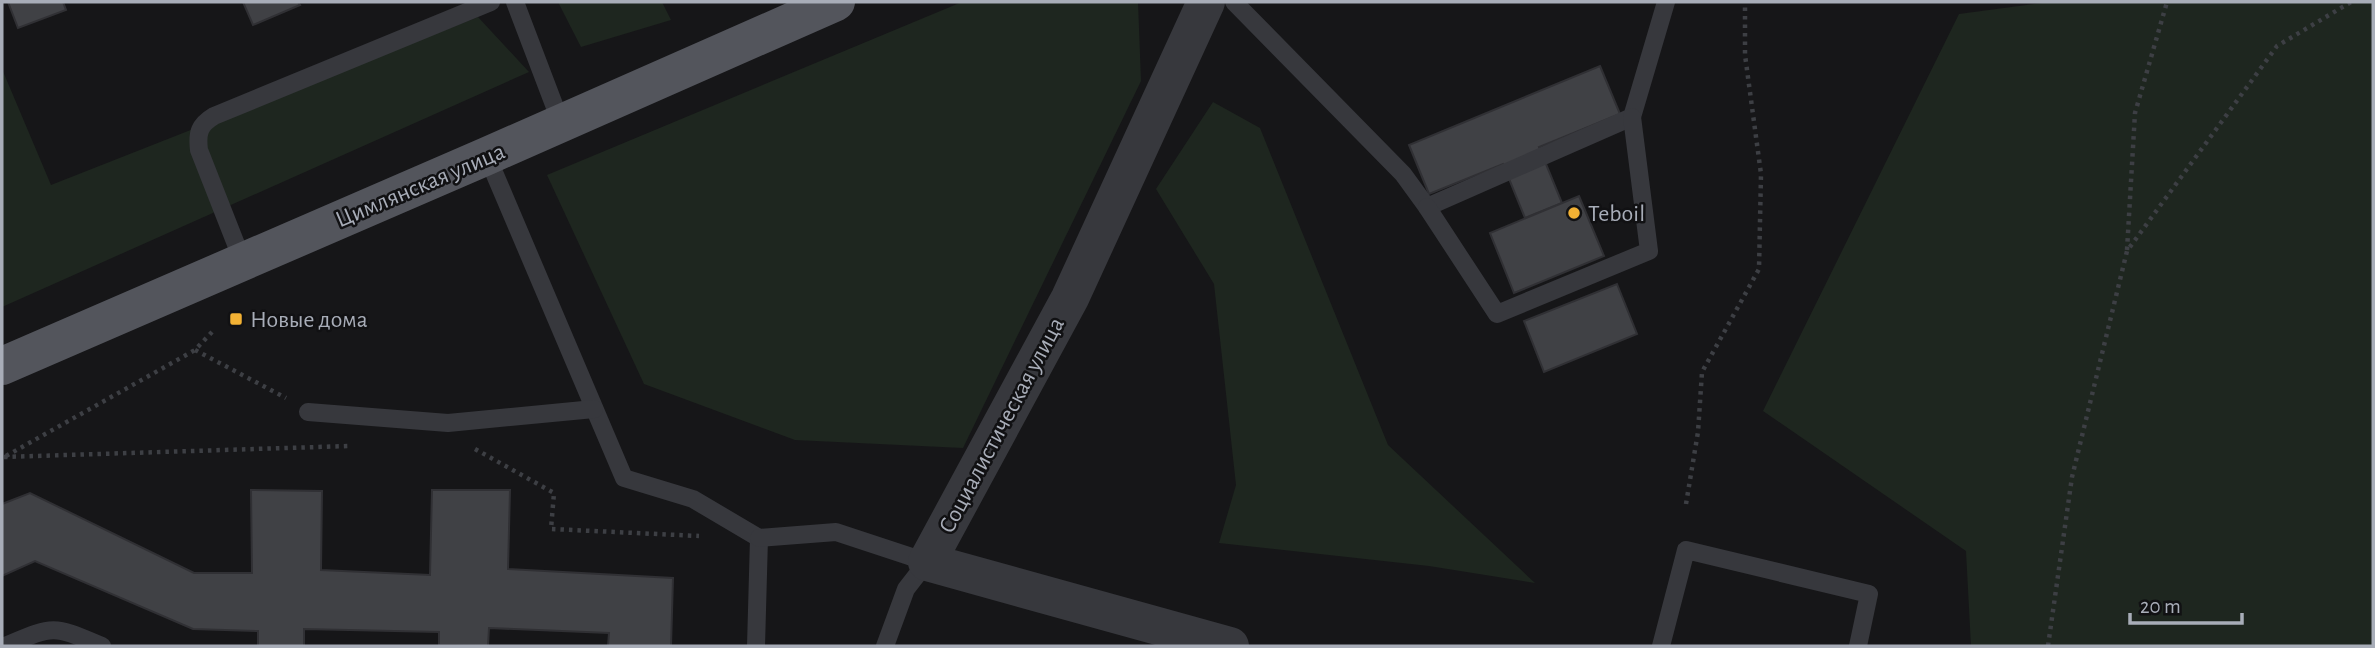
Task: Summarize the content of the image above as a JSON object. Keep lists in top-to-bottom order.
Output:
{
  "streets": {
    "main road": ["Цимлянская улица"],
    "street": ["Социалистическая улица"]
  },
  "places": {
    "other": ["Teboil"],
    "transit": ["Новые дома"]
  },
  "scale_bar": "20 m"
}
